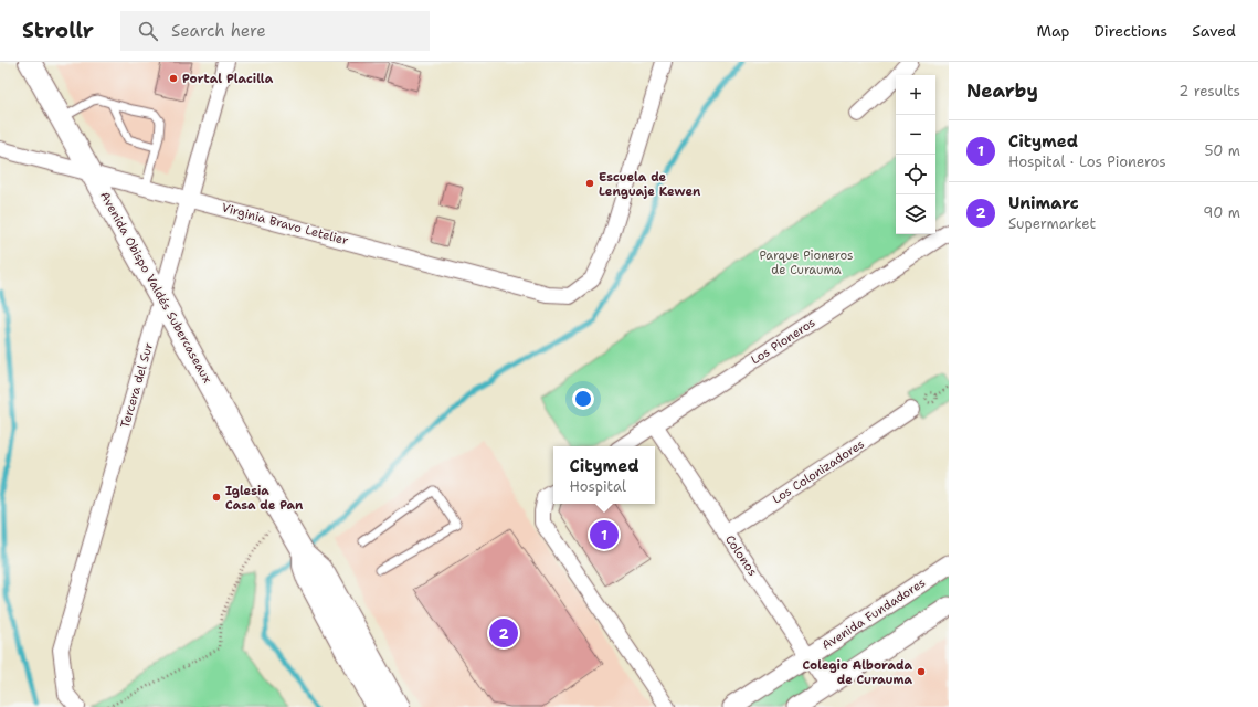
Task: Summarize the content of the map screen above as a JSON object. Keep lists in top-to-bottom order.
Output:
{
  "streets": {
    "main road": ["Avenida Obispo Valdés Subercaseaux"],
    "street": [
      "Virginia Bravo Letelier",
      "Los Pioneros",
      "Tercera del Sur",
      "Los Colonizadores",
      "Colonos",
      "Avenida Fundadores"
    ]
  },
  "crossings": [
    ["Virginia Bravo Letelier", "Avenida Obispo Valdés Subercaseaux"],
    ["Virginia Bravo Letelier", "Tercera del Sur"],
    ["Avenida Obispo Valdés Subercaseaux", "Tercera del Sur"],
    ["Los Pioneros", "Colonos"],
    ["Los Colonizadores", "Colonos"],
    ["Colonos", "Avenida Fundadores"]
  ],
  "parks": ["Parque Pioneros de Curauma"],
  "places": [
    "Portal Placilla",
    "Escuela de Lenguaje Kewen",
    "Iglesia Casa de Pan",
    "Colegio Alborada de Curauma"
  ],
  "page": {
    "header": "Strollr",
    "search": "Search here",
    "nav": ["Map", "Directions", "Saved"],
    "heading": ["Nearby", "2 results"],
    "map_buttons": ["+", "−"],
    "list": [
      {
        "mark": "1",
        "name": "Citymed",
        "note": "Hospital · Los Pioneros",
        "value": "50 m"
      },
      {
        "mark": "2",
        "name": "Unimarc",
        "note": "Supermarket",
        "value": "90 m"
      }
    ],
    "popup": ["Citymed", "Hospital"],
    "pins": ["1", "2"]
  }
}
